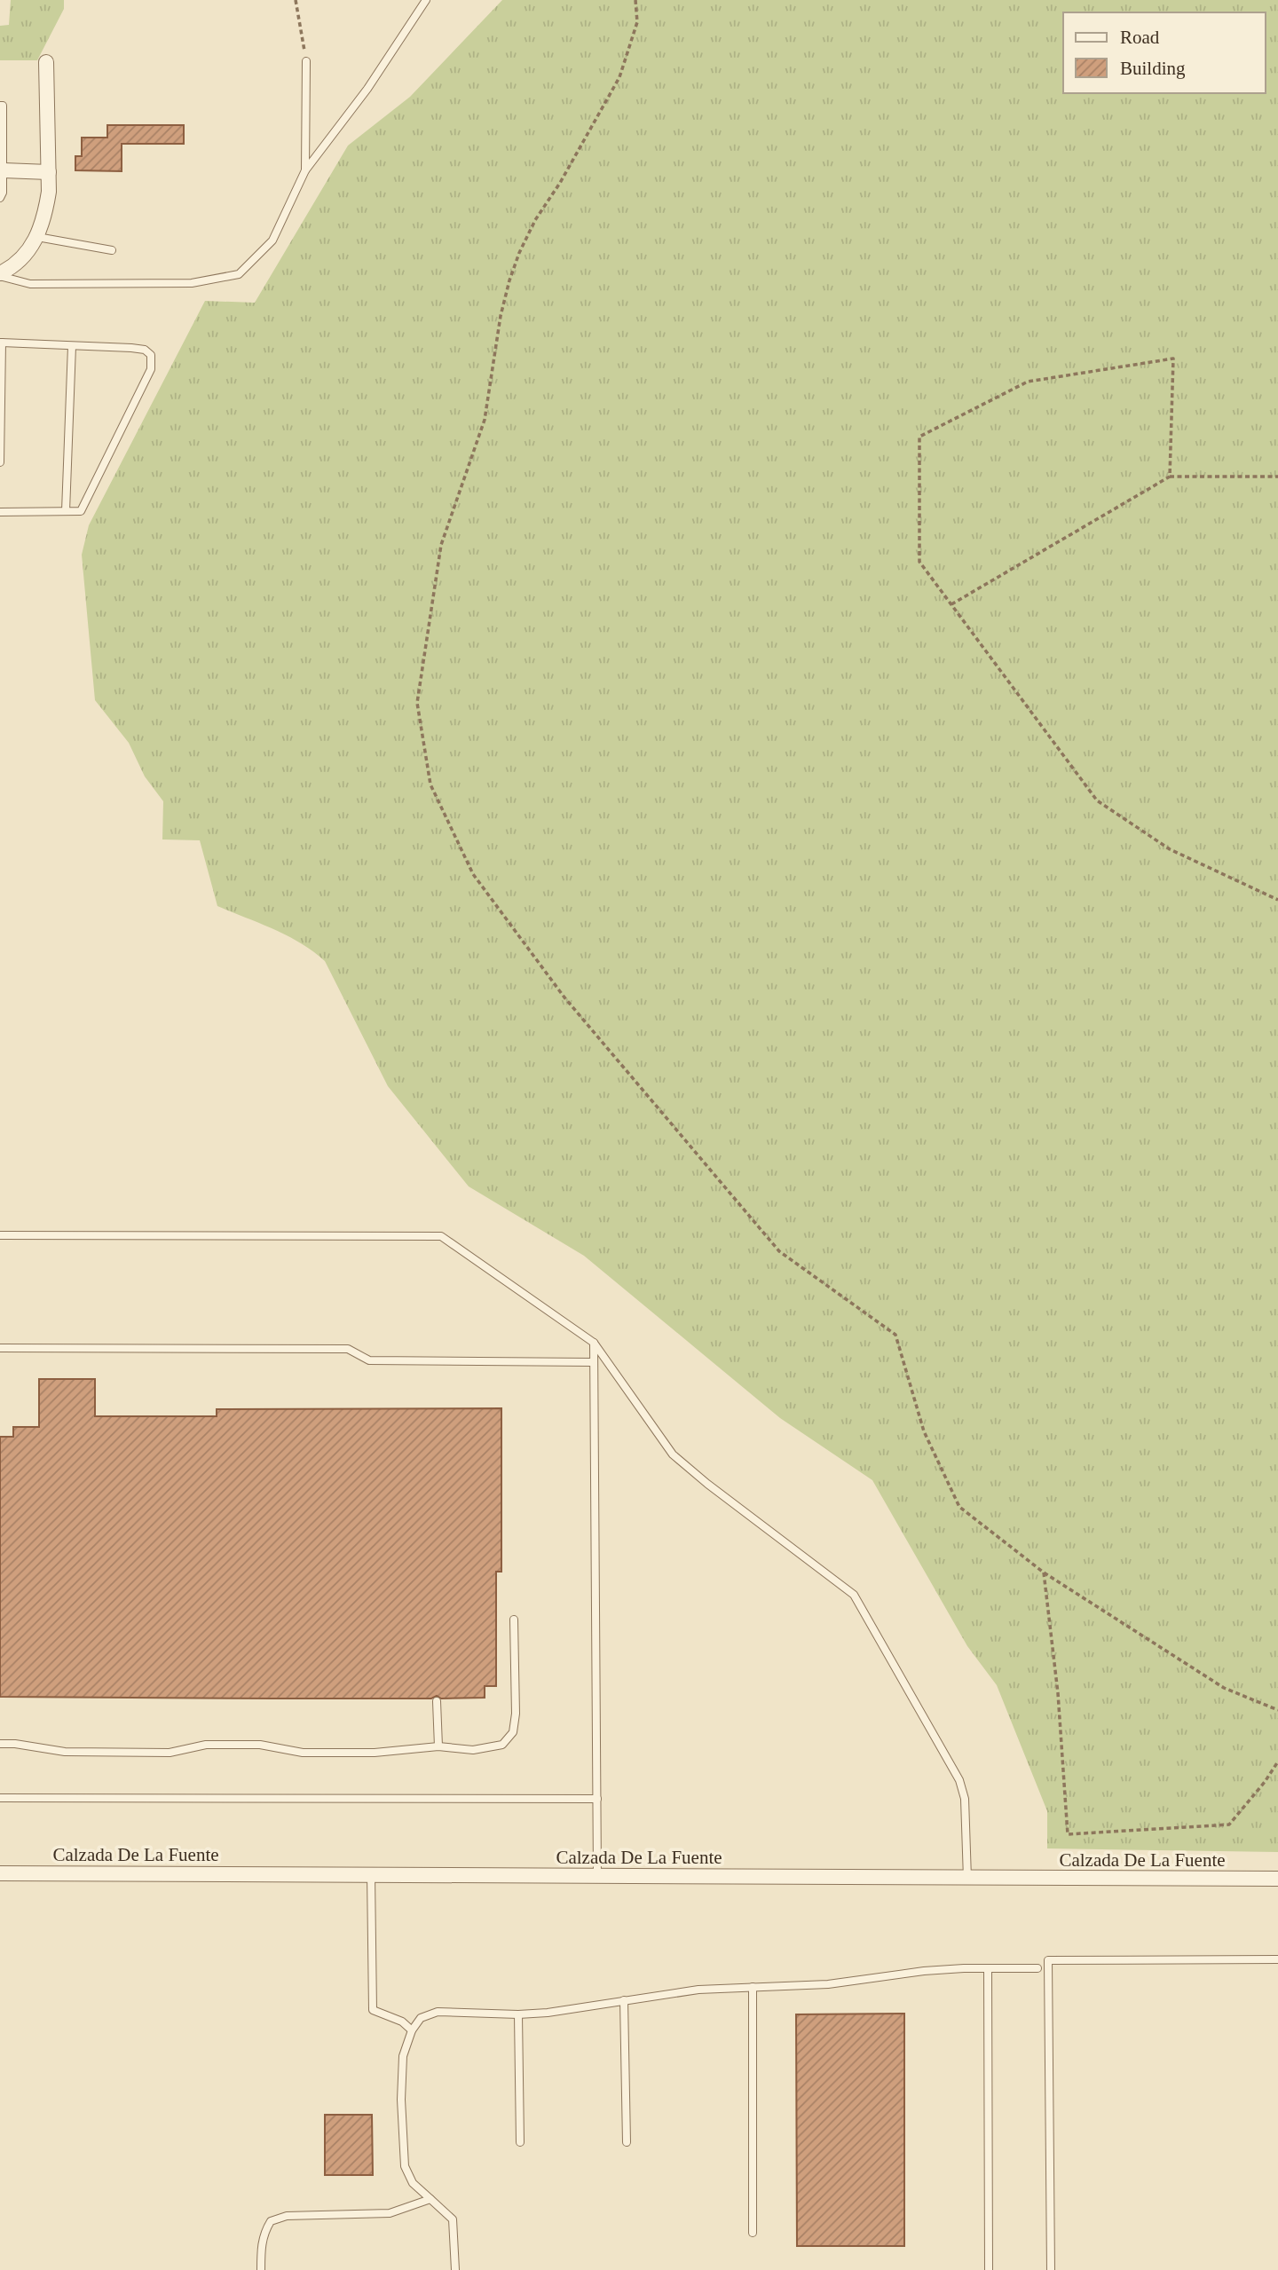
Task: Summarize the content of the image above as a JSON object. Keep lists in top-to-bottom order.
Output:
{
  "streets": {
    "street": ["Calzada De La Fuente"]
  },
  "legend": ["Road", "Building"]
}
